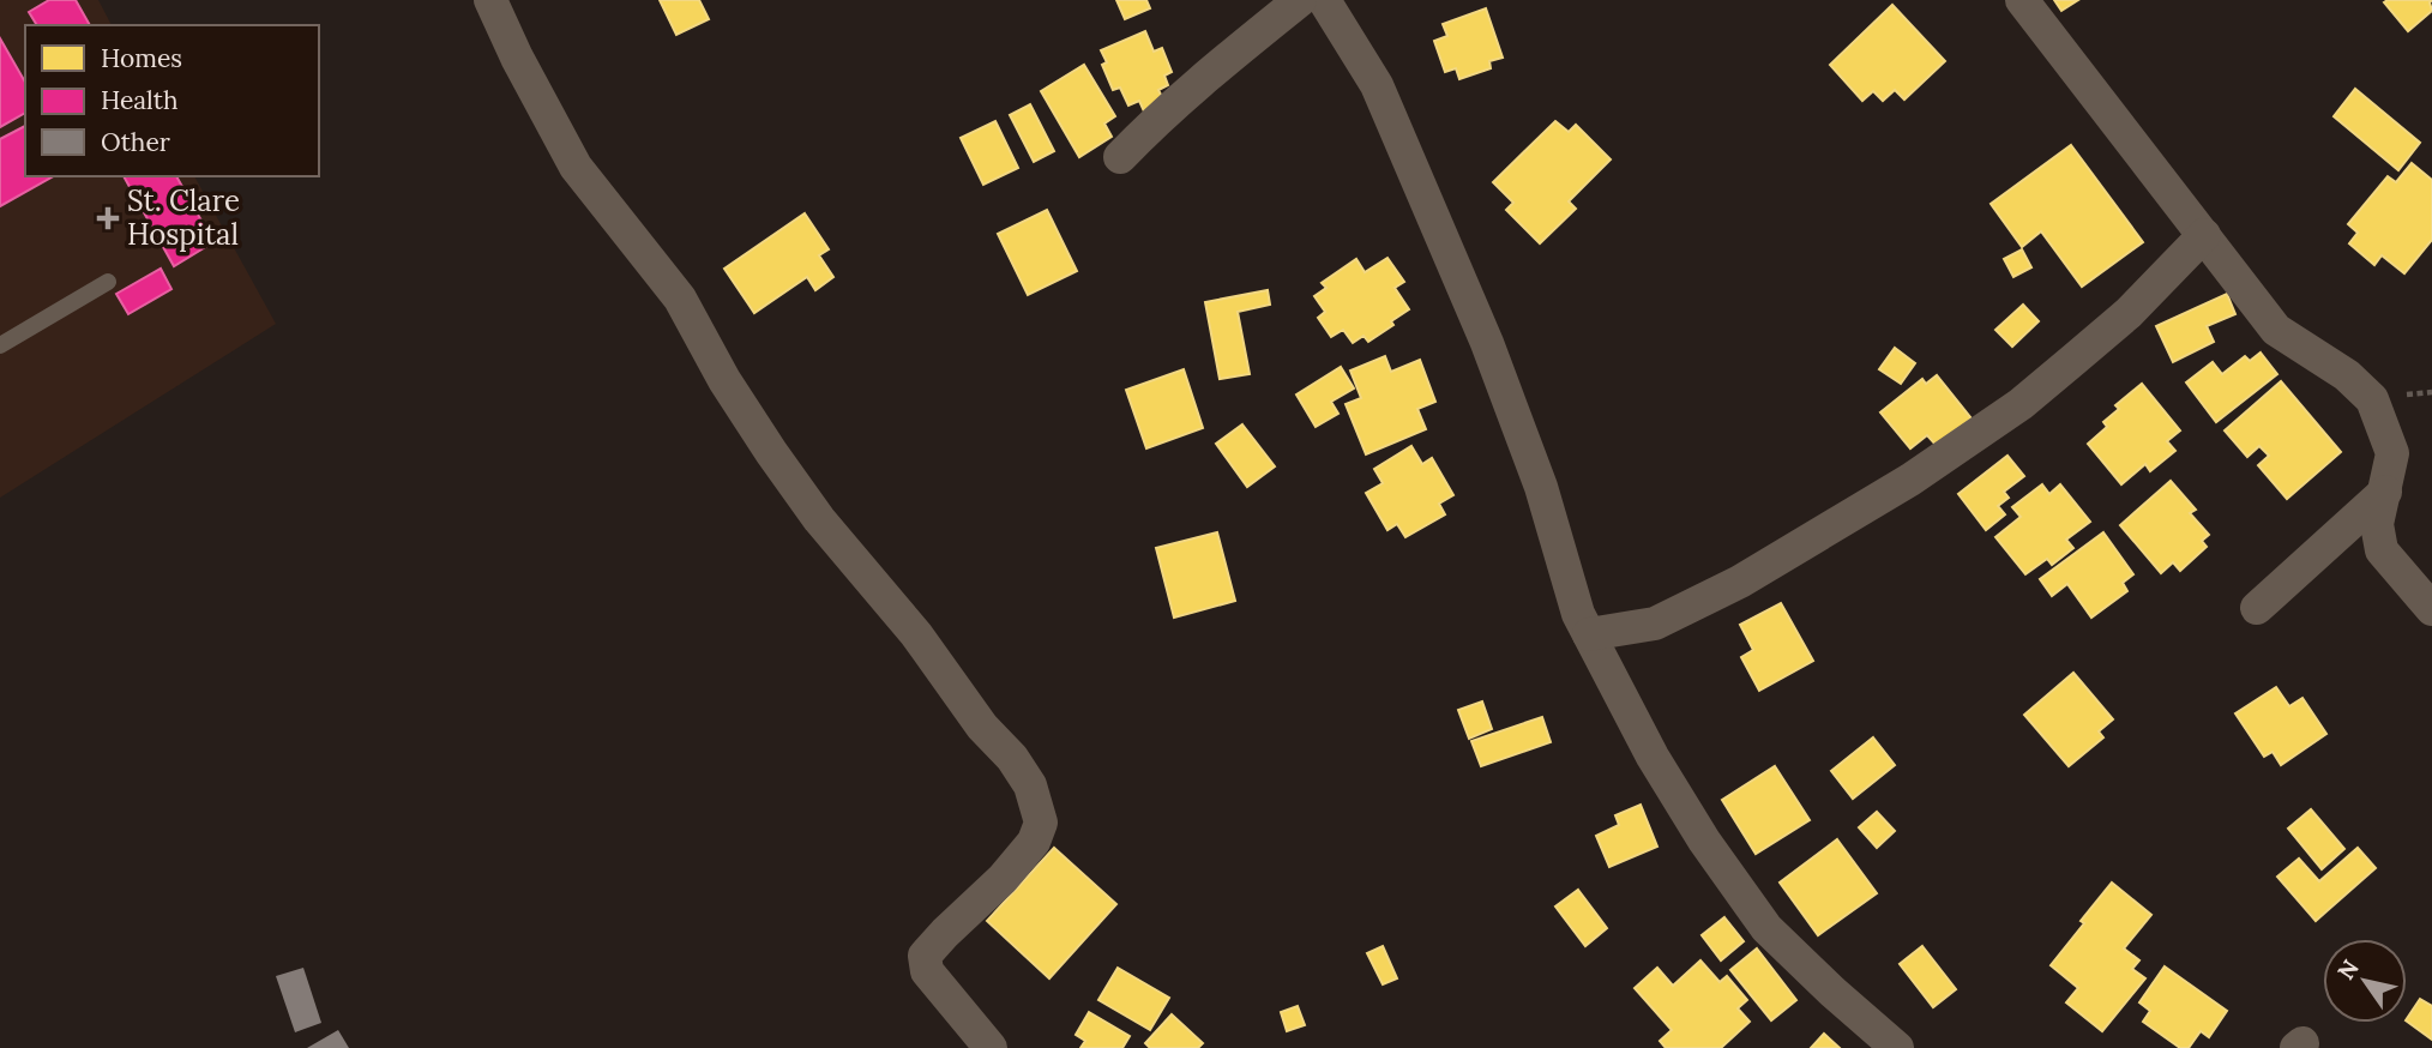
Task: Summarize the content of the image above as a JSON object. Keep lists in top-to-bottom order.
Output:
{
  "places": {
    "health": ["St. Clare Hospital"]
  },
  "legend": ["Homes", "Health", "Other"],
  "north": "top left"
}
